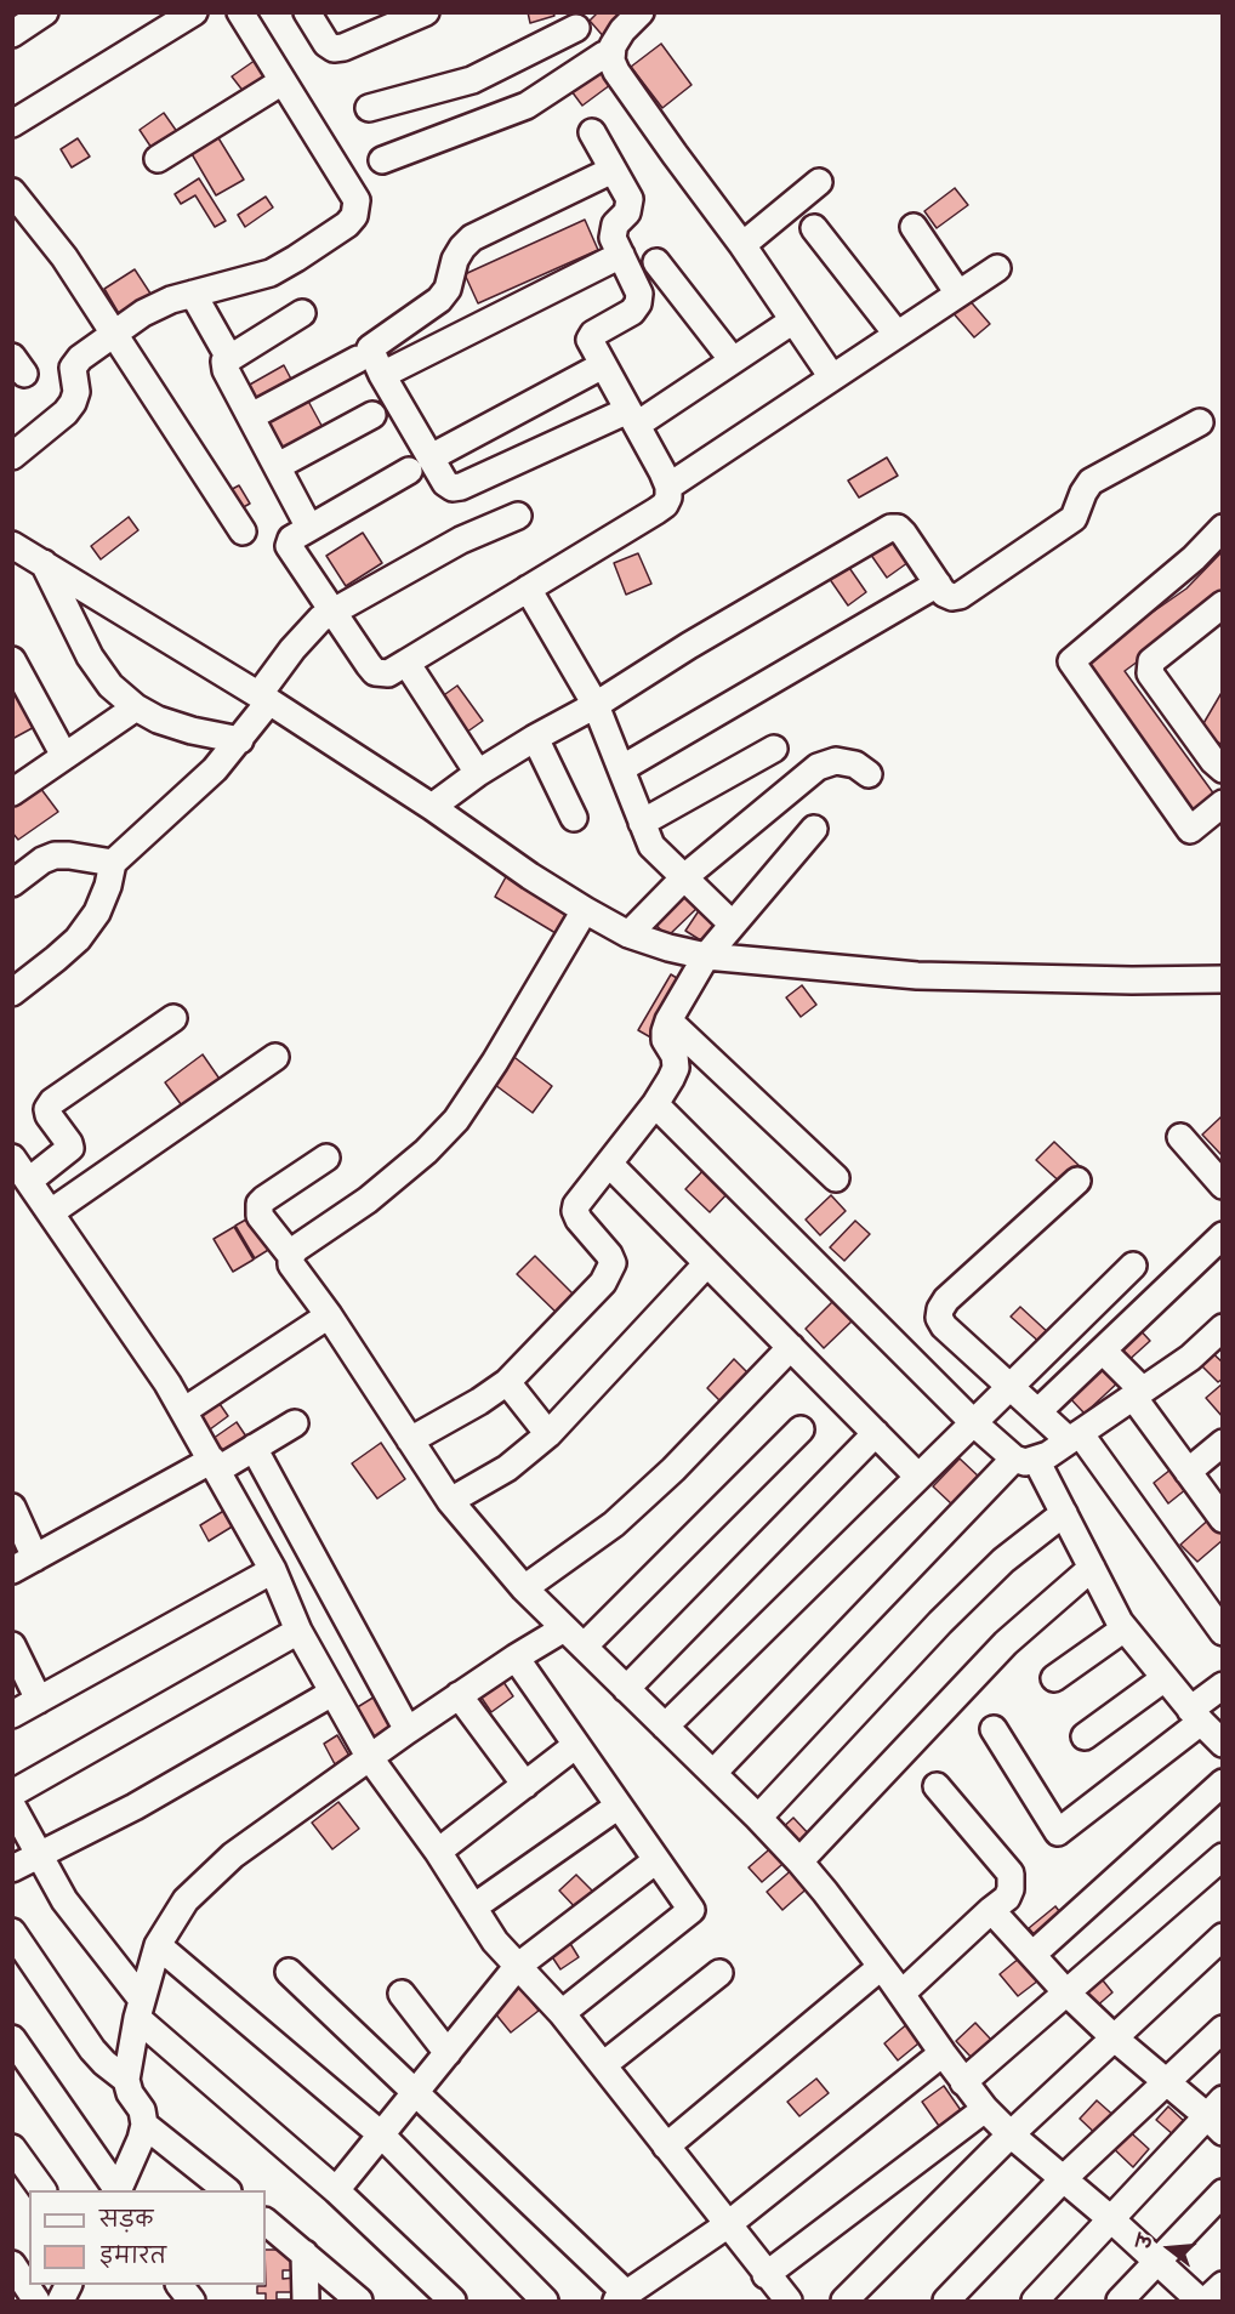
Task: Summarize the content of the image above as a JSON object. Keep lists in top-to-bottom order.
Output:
{
  "legend": ["सड़क", "इमारत"],
  "north": "left"
}
